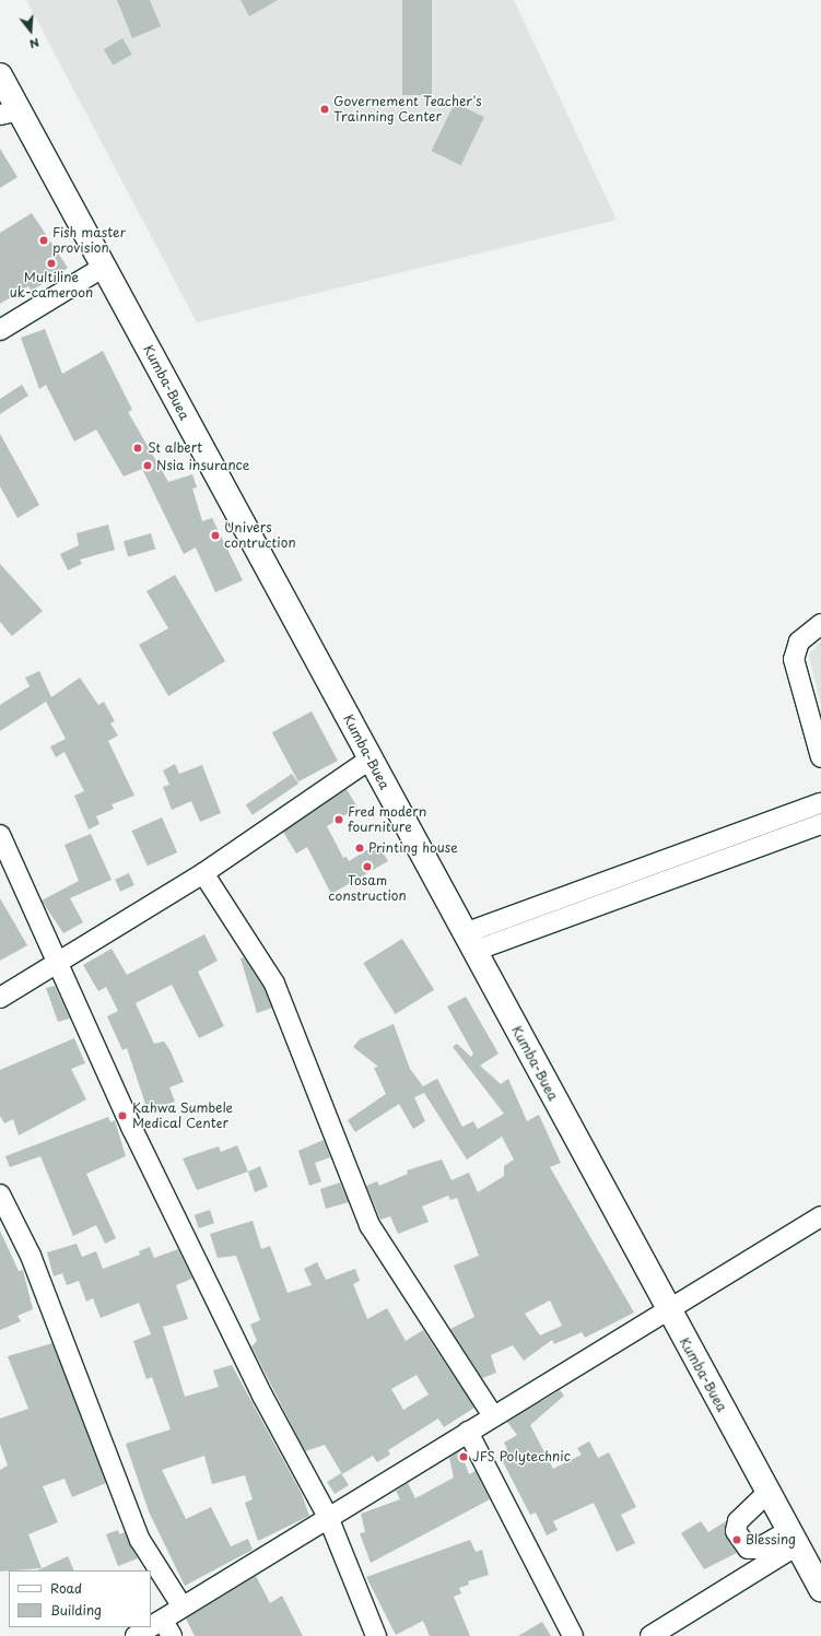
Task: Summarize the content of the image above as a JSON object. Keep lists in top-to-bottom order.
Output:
{
  "streets": {
    "highway": ["Kumba-Buea"]
  },
  "places": [
    "Governement Teacher's Trainning Center",
    "Fish master provision",
    "Multiline uk-cameroon",
    "St albert",
    "Nsia insurance",
    "Univers contruction",
    "Fred modern fourniture",
    "Printing house",
    "Tosam construction",
    "Kahwa Sumbele Medical Center",
    "JFS Polytechnic",
    "Blessing"
  ],
  "legend": ["Road", "Building"],
  "north": "bottom"
}
